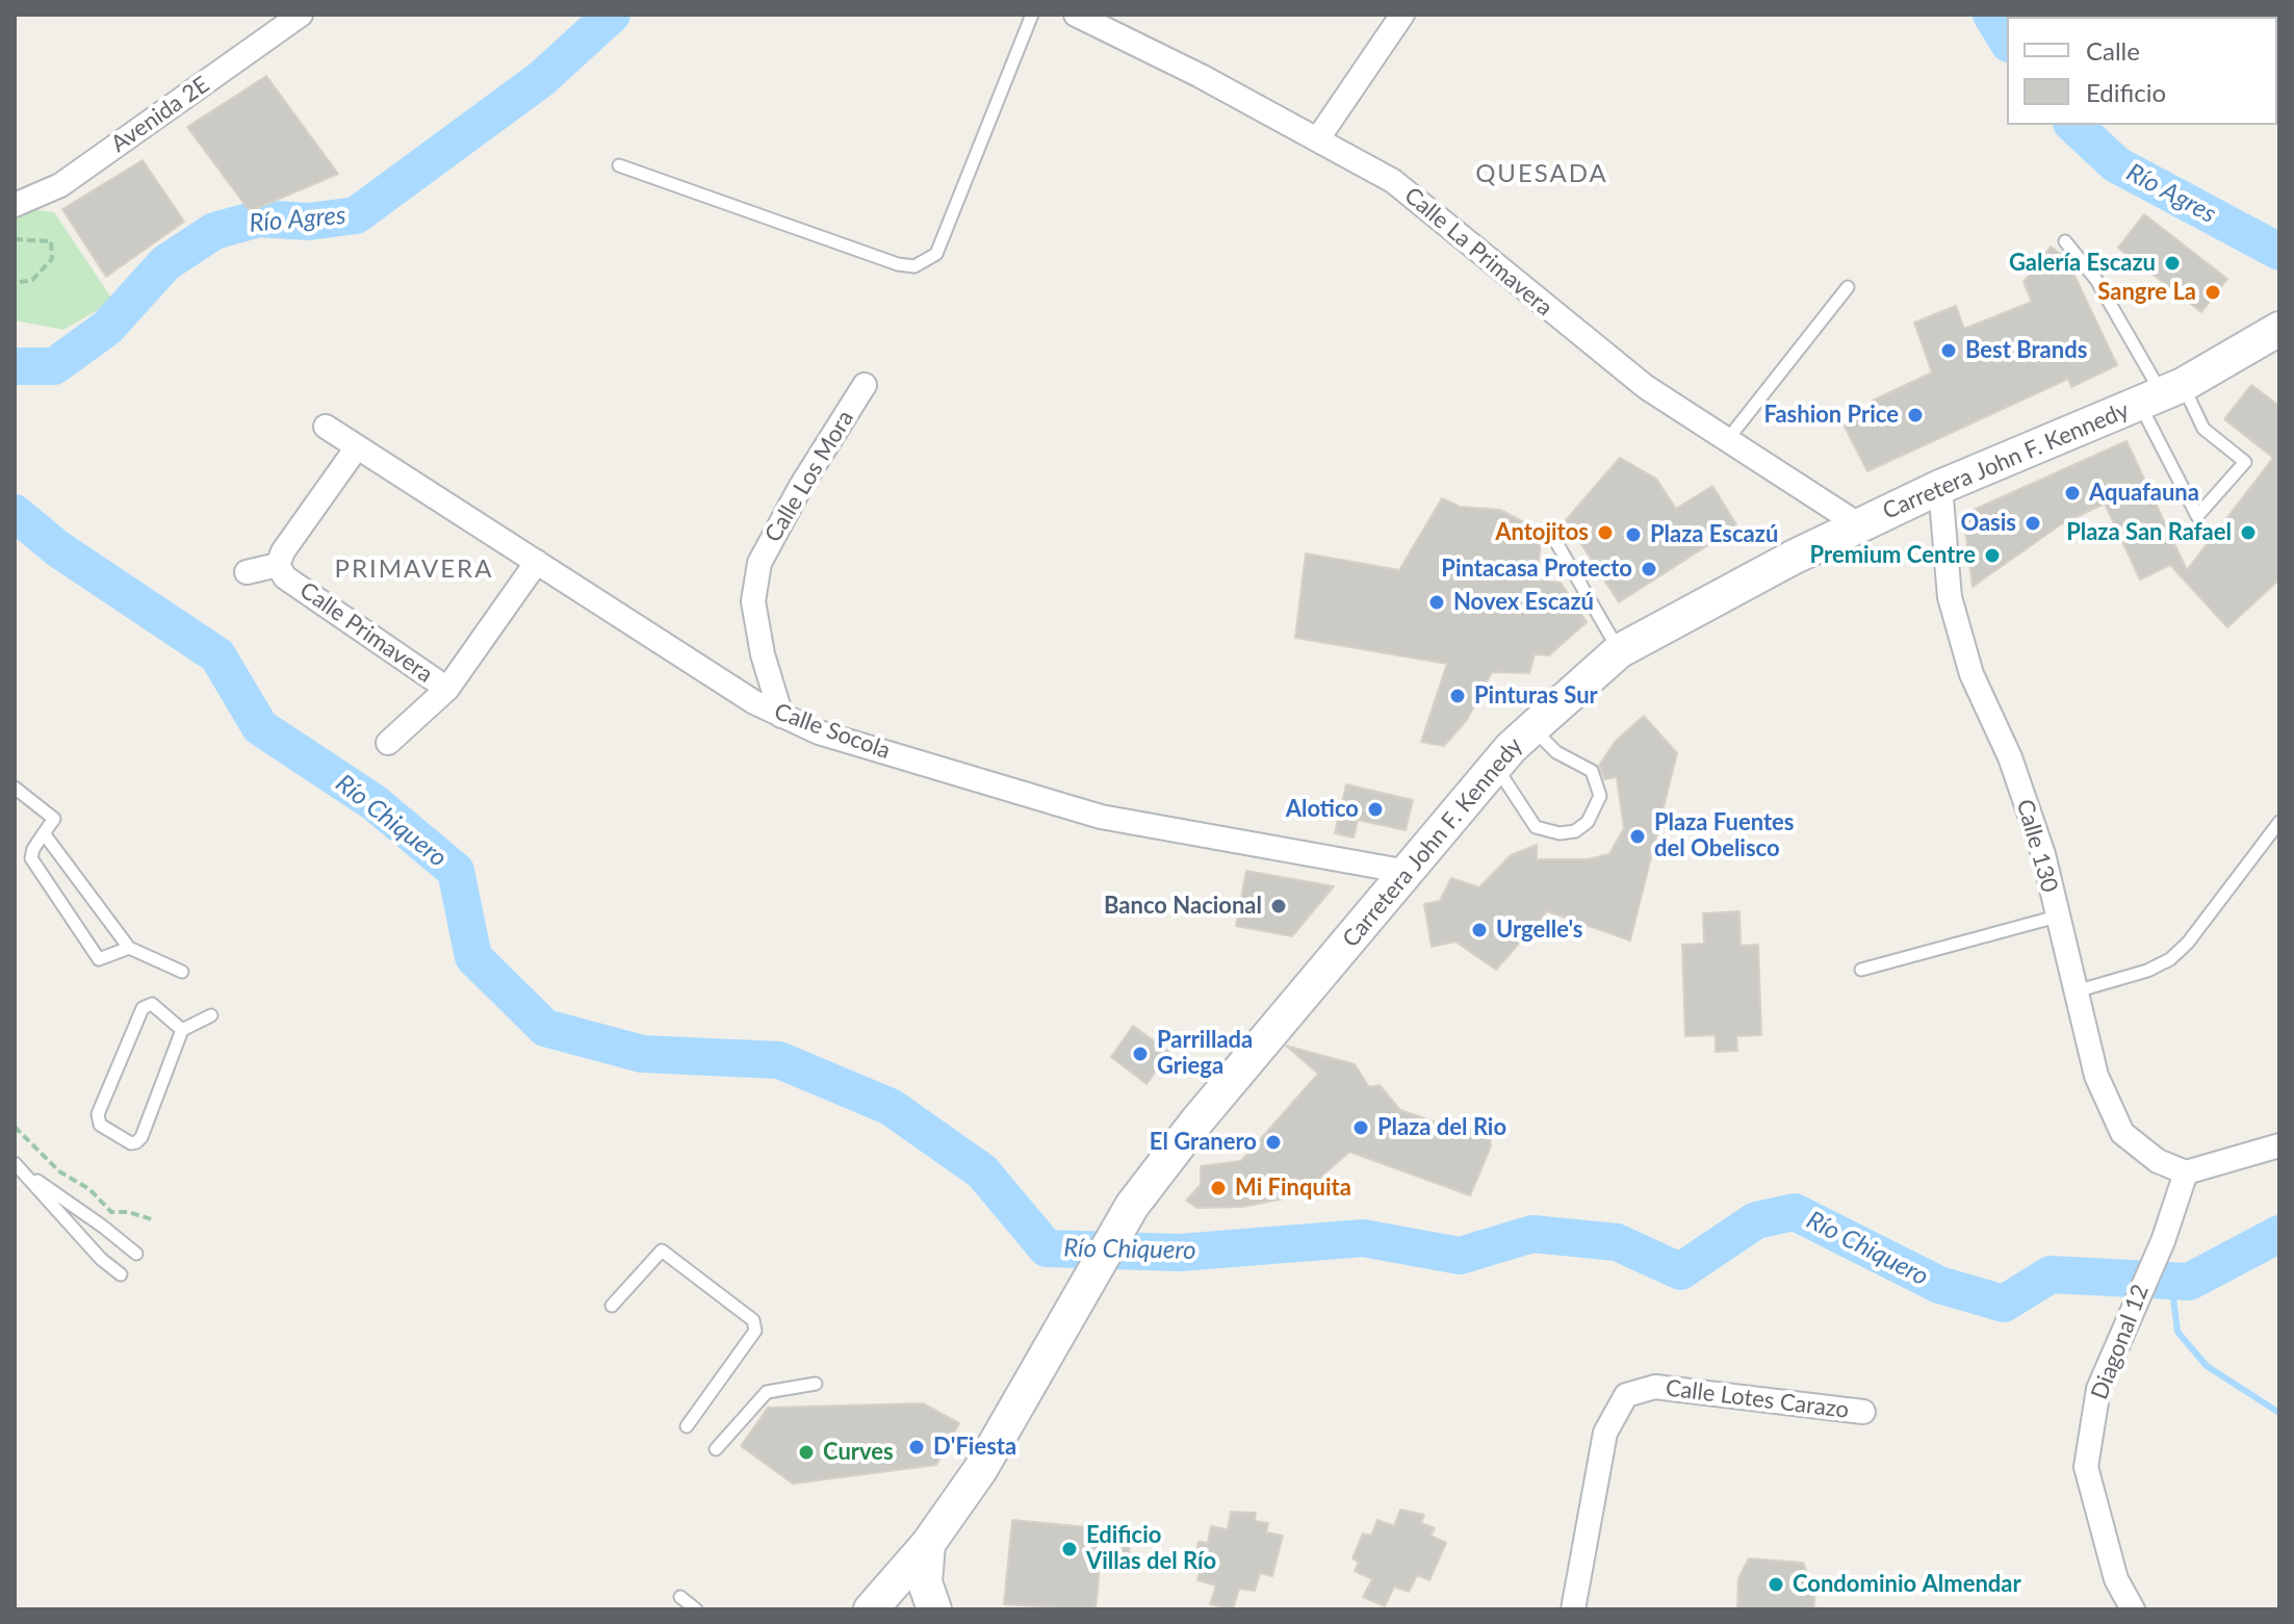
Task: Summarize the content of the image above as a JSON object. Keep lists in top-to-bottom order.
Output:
{
  "streets": {
    "main road": ["Carretera John F. Kennedy"],
    "street": [
      "Avenida 2E",
      "Calle La Primavera",
      "Calle Los Mora",
      "Calle Primavera",
      "Calle Socola",
      "Calle 130",
      "Diagonal 12",
      "Calle Lotes Carazo"
    ]
  },
  "crossings": [
    ["Calle La Primavera", "Carretera John F. Kennedy"],
    ["Carretera John F. Kennedy", "Calle Socola"],
    ["Carretera John F. Kennedy", "Calle 130"],
    ["Calle Los Mora", "Calle Socola"],
    ["Calle Primavera", "Calle Socola"],
    ["Calle 130", "Diagonal 12"]
  ],
  "districts": ["QUESADA", "PRIMAVERA"],
  "water": ["Río Agres", "Río Chiquero"],
  "places": [
    "Galería Escazu",
    "Sangre La",
    "Best Brands",
    "Fashion Price",
    "Aquafauna",
    "Oasis",
    "Antojitos",
    "Plaza San Rafael",
    "Plaza Escazú",
    "Premium Centre",
    "Pintacasa Protecto",
    "Novex Escazú",
    "Pinturas Sur",
    "Alotico",
    "Plaza Fuentes del Obelisco",
    "Banco Nacional",
    "Urgelle's",
    "Parrillada Griega",
    "Plaza del Rio",
    "El Granero",
    "Mi Finquita",
    "D'Fiesta",
    "Curves",
    "Edificio Villas del Río",
    "Condominio Almendar"
  ],
  "legend": ["Calle", "Edificio"]
}
